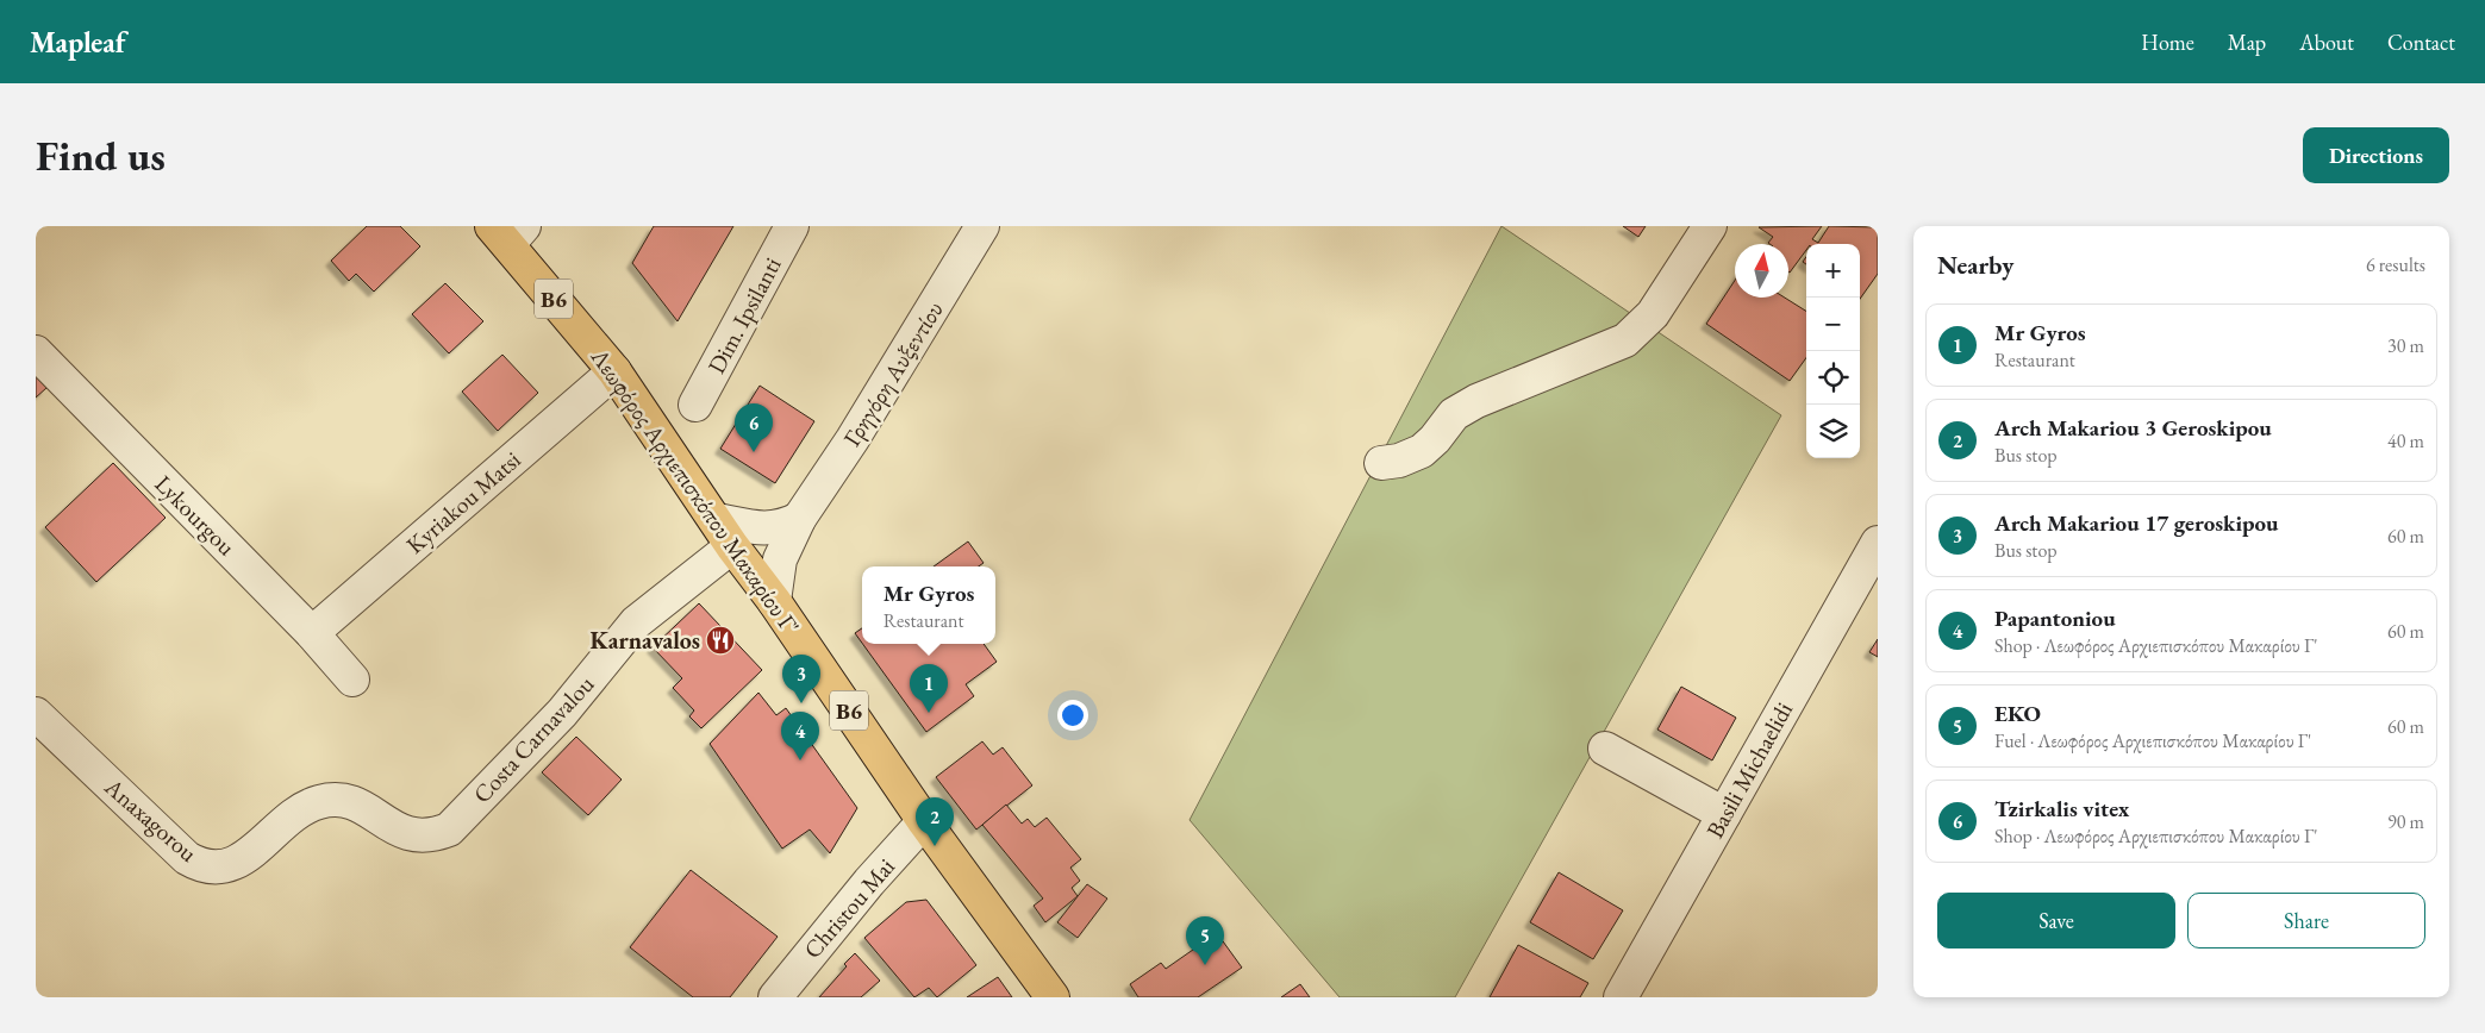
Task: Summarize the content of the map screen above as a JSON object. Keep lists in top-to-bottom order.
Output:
{
  "streets": {
    "main road": ["B6", "Λεωφόρος Αρχιεπισκόπου Μακαρίου Γ'"],
    "street": [
      "Dim. Ipsilanti",
      "Γρηγόρη Αυξεντίου",
      "Kyriakou Matsi",
      "Lykourgou",
      "Costa Carnavalou",
      "Basili Michaelidi",
      "Anaxagorou",
      "Christou Mai"
    ]
  },
  "crossings": [
    ["Γρηγόρη Αυξεντίου", "Λεωφόρος Αρχιεπισκόπου Μακαρίου Γ'"],
    ["Λεωφόρος Αρχιεπισκόπου Μακαρίου Γ'", "Kyriakou Matsi"],
    ["Λεωφόρος Αρχιεπισκόπου Μακαρίου Γ'", "Costa Carnavalou"],
    ["Λεωφόρος Αρχιεπισκόπου Μακαρίου Γ'", "Christou Mai"],
    ["Kyriakou Matsi", "Lykourgou"],
    ["Costa Carnavalou", "Anaxagorou"]
  ],
  "places": {
    "restaurant": ["Karnavalos"]
  },
  "north": "top",
  "page": {
    "header": "Mapleaf",
    "nav": [
      "Home",
      "Map",
      "About",
      "Contact"
    ],
    "buttons": [
      "Directions",
      ["Save", "Share"]
    ],
    "title": "Find us",
    "heading": ["Nearby", "6 results"],
    "map_buttons": ["+", "−"],
    "list": [
      {
        "mark": "1",
        "name": "Mr Gyros",
        "note": "Restaurant",
        "value": "30 m"
      },
      {
        "mark": "2",
        "name": "Arch Makariou 3 Geroskipou",
        "note": "Bus stop",
        "value": "40 m"
      },
      {
        "mark": "3",
        "name": "Arch Makariou 17 geroskipou",
        "note": "Bus stop",
        "value": "60 m"
      },
      {
        "mark": "4",
        "name": "Papantoniou",
        "note": "Shop · Λεωφόρος Αρχιεπισκόπου Μακαρίου Γ'",
        "value": "60 m"
      },
      {
        "mark": "5",
        "name": "EKO",
        "note": "Fuel · Λεωφόρος Αρχιεπισκόπου Μακαρίου Γ'",
        "value": "60 m"
      },
      {
        "mark": "6",
        "name": "Tzirkalis vitex",
        "note": "Shop · Λεωφόρος Αρχιεπισκόπου Μακαρίου Γ'",
        "value": "90 m"
      }
    ],
    "pins": [
      "6",
      "3",
      "1",
      "4",
      "2",
      "5"
    ],
    "popup": ["Mr Gyros", "Restaurant"]
  }
}
